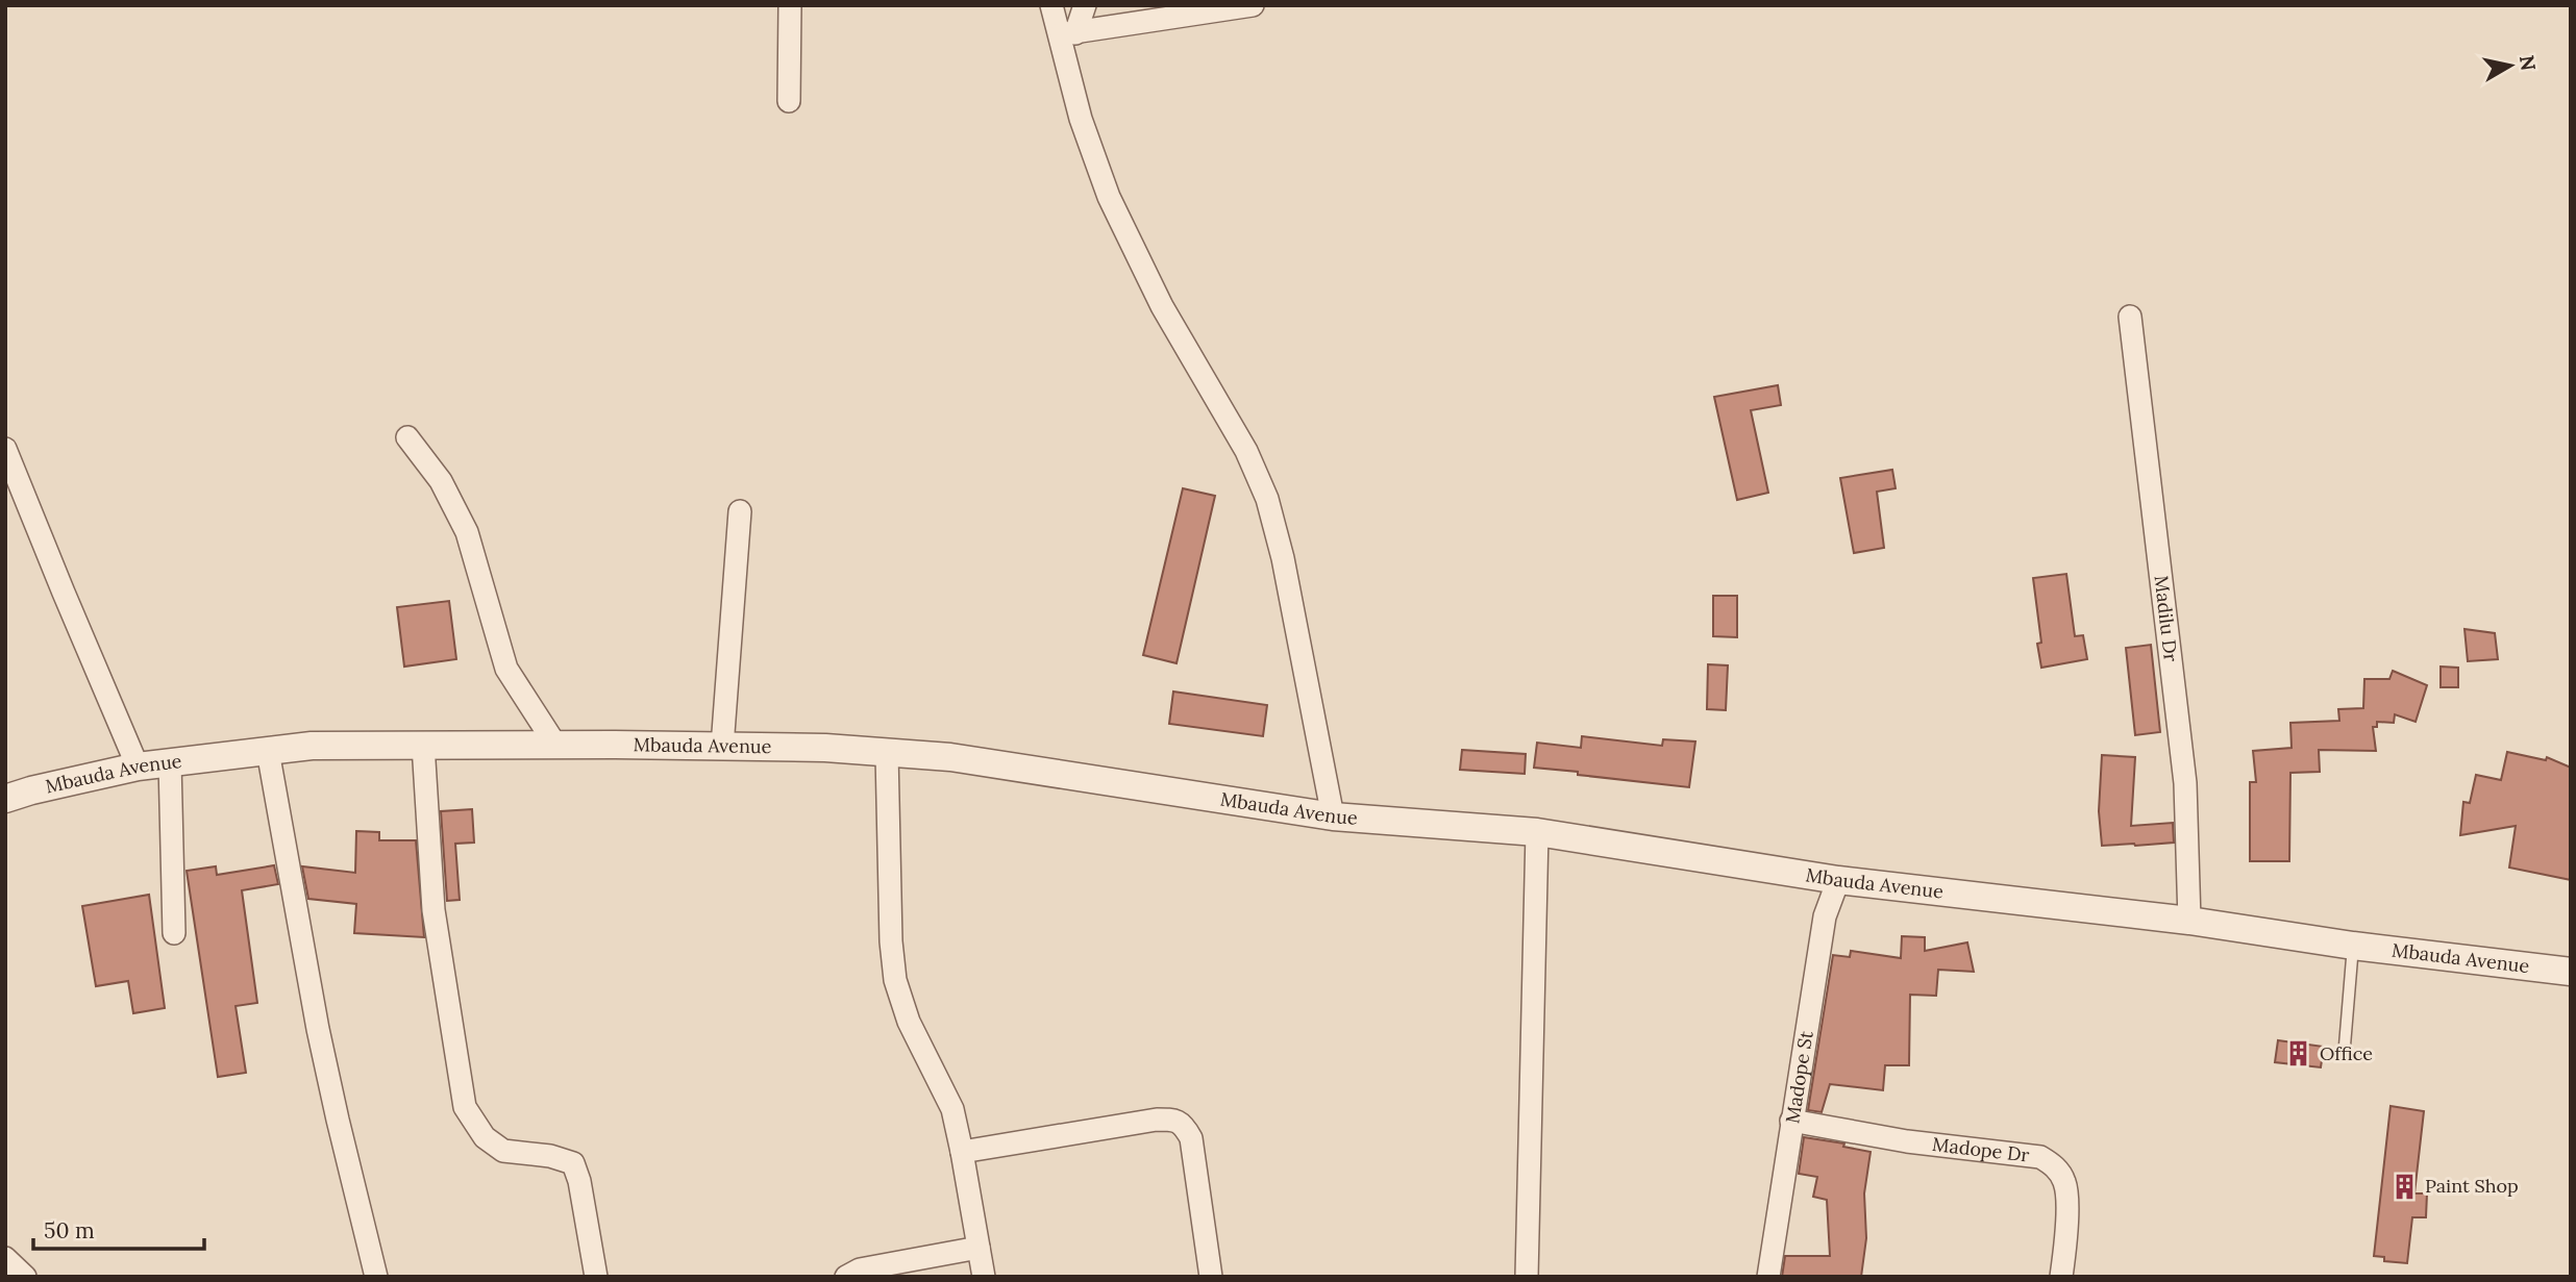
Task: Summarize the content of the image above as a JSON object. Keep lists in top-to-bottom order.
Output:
{
  "streets": {
    "street": [
      "Madilu Dr",
      "Mbauda Avenue",
      "Madope St",
      "Madope Dr"
    ]
  },
  "crossings": [
    ["Madilu Dr", "Mbauda Avenue"],
    ["Mbauda Avenue", "Madope St"],
    ["Madope St", "Madope Dr"]
  ],
  "places": {
    "building": ["Office", "Paint Shop"]
  },
  "scale_bar": "50 m",
  "north": "right"
}
